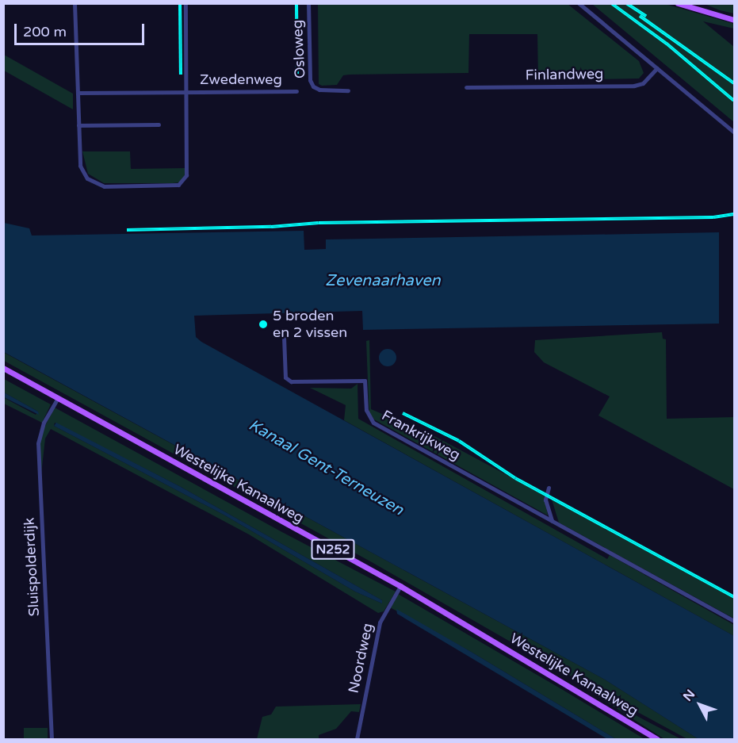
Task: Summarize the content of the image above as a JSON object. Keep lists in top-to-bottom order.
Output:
{
  "streets": {
    "main road": ["Westelijke Kanaalweg", "N252"],
    "street": [
      "Osloweg",
      "Finlandweg",
      "Zwedenweg",
      "Frankrijkweg",
      "Sluispolderdijk",
      "Noordweg"
    ]
  },
  "crossings": [
    ["Westelijke Kanaalweg", "Sluispolderdijk"],
    ["Westelijke Kanaalweg", "Noordweg"]
  ],
  "water": ["Zevenaarhaven", "Kanaal Gent-Terneuzen"],
  "places": ["5 broden en 2 vissen"],
  "scale_bar": "200 m",
  "north": "top left"
}
